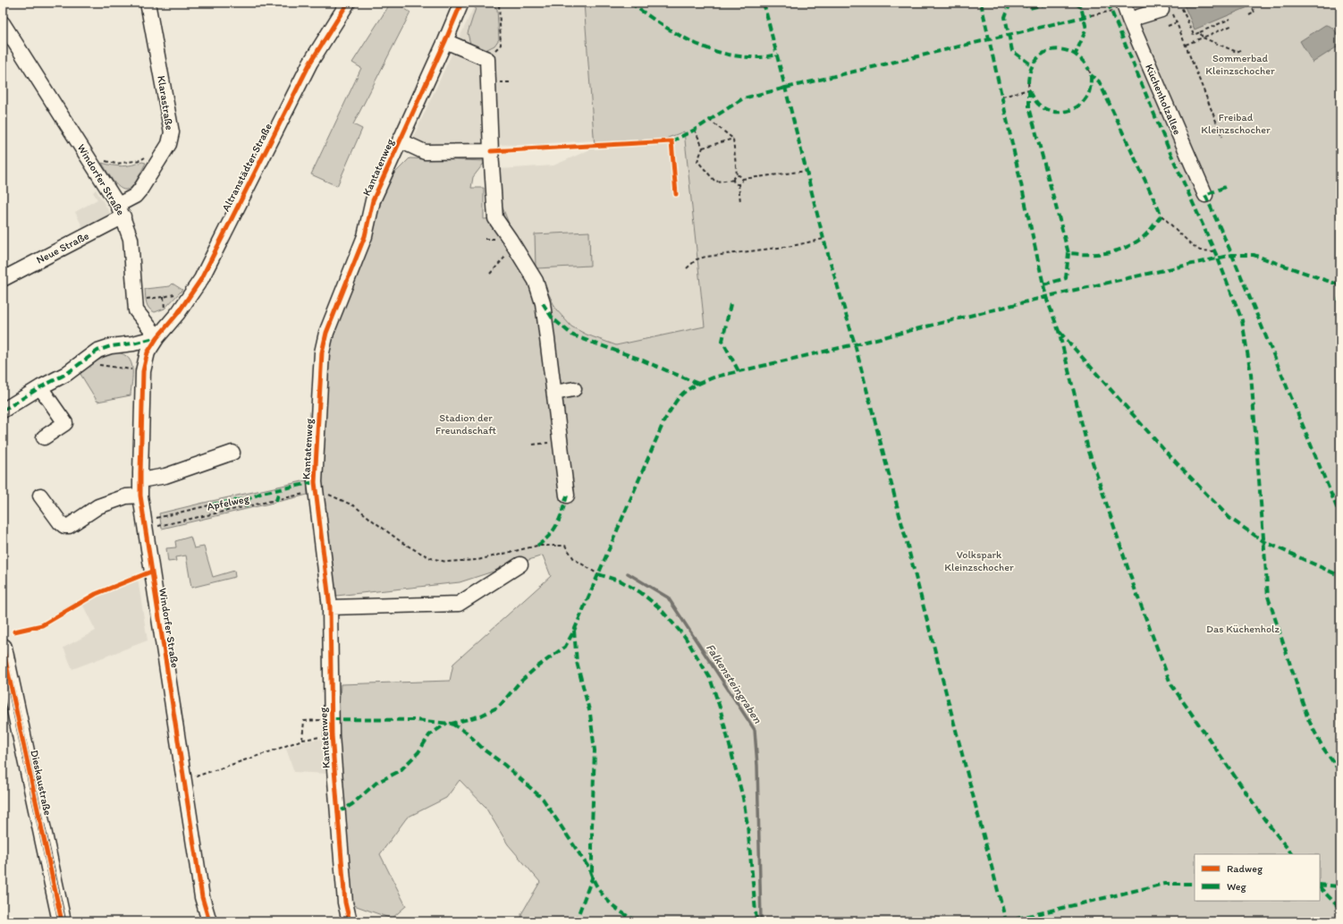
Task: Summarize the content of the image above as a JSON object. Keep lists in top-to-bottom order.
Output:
{
  "streets": {
    "main road": ["Dieskaustraße"],
    "street": [
      "Küchenholzallee",
      "Klarastraße",
      "Altranstädter Straße",
      "Kantatenweg",
      "Windorfer Straße",
      "Neue Straße"
    ],
    "path": ["Apfelweg"]
  },
  "crossings": [
    ["Klarastraße", "Windorfer Straße"],
    ["Klarastraße", "Neue Straße"],
    ["Altranstädter Straße", "Windorfer Straße"],
    ["Kantatenweg", "Apfelweg"],
    ["Windorfer Straße", "Neue Straße"]
  ],
  "water": ["Falkensteingraben"],
  "parks": [
    "Sommerbad Kleinzschocher",
    "Freibad Kleinzschocher",
    "Stadion der Freundschaft",
    "Volkspark Kleinzschocher",
    "Das Küchenholz"
  ],
  "legend": ["Radweg", "Weg"]
}
